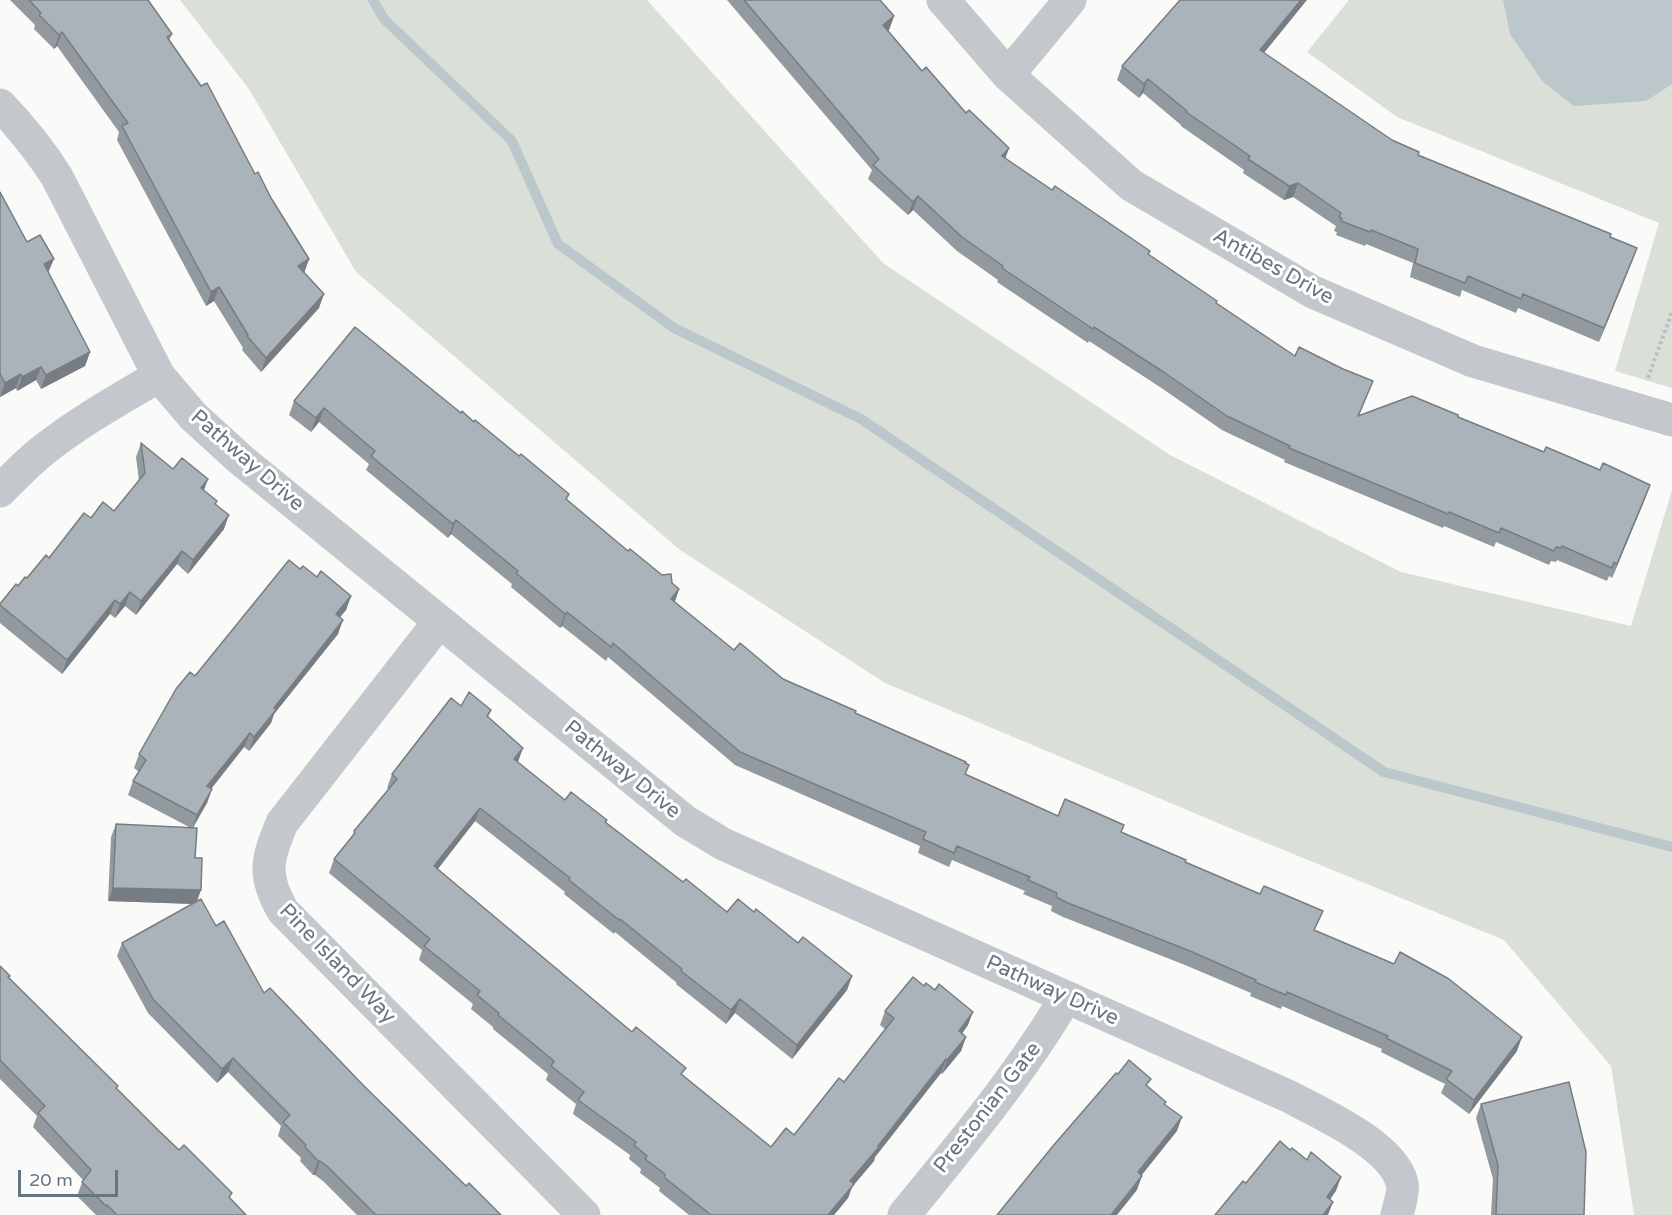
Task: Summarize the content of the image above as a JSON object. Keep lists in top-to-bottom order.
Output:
{
  "streets": {
    "street": [
      "Antibes Drive",
      "Pathway Drive",
      "Pine Island Way",
      "Prestonian Gate"
    ]
  },
  "crossings": [
    ["Pathway Drive", "Pine Island Way"],
    ["Pathway Drive", "Prestonian Gate"]
  ],
  "scale_bar": "20 m"
}
